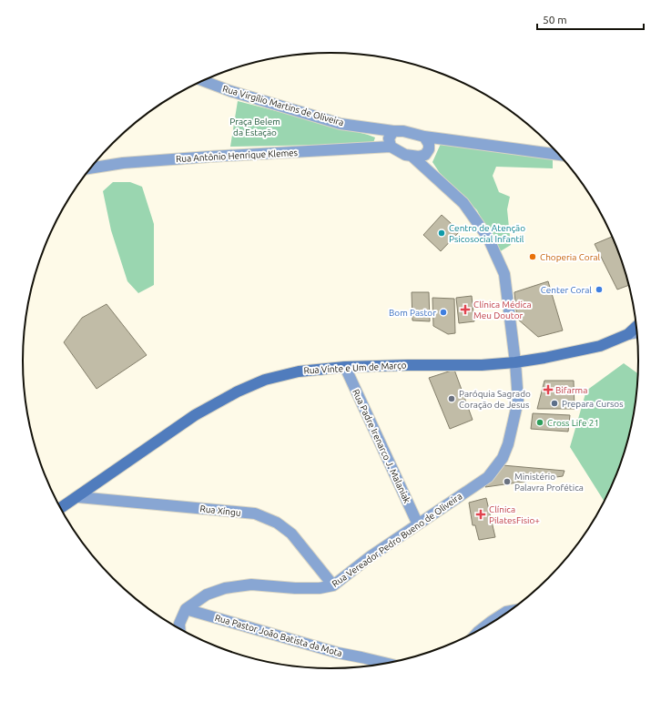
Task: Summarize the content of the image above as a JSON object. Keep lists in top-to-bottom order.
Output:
{
  "streets": {
    "main road": ["Rua Vinte e Um de Março"],
    "street": [
      "Rua Virgílio Martins de Oliveira",
      "Rua Antônio Henrique Klemes",
      "Rua Padre Irenarco J. Malaniak",
      "Rua Xingu",
      "Rua Vereador Pedro Bueno de Oliveira",
      "Rua Pastor João Batista da Mota"
    ]
  },
  "crossings": [
    ["Rua Vinte e Um de Março", "Rua Padre Irenarco J. Malaniak"],
    ["Rua Vinte e Um de Março", "Rua Xingu"],
    ["Rua Vinte e Um de Março", "Rua Vereador Pedro Bueno de Oliveira"],
    ["Rua Padre Irenarco J. Malaniak", "Rua Vereador Pedro Bueno de Oliveira"],
    ["Rua Xingu", "Rua Vereador Pedro Bueno de Oliveira"],
    ["Rua Vereador Pedro Bueno de Oliveira", "Rua Pastor João Batista da Mota"]
  ],
  "parks": ["Praça Belem da Estação"],
  "places": {
    "other": [
      "Centro de Atenção Psicosocial Infantil",
      "Choperia Coral",
      "Center Coral",
      "Bom Pastor",
      "Paróquia Sagrado Coração de Jesus",
      "Prepara Cursos",
      "Cross Life 21",
      "Ministério Palavra Profética"
    ],
    "health": ["Clínica Médica Meu Doutor", "Bifarma", "Clínica PilatesFisio+"]
  },
  "scale_bar": "50 m"
}
